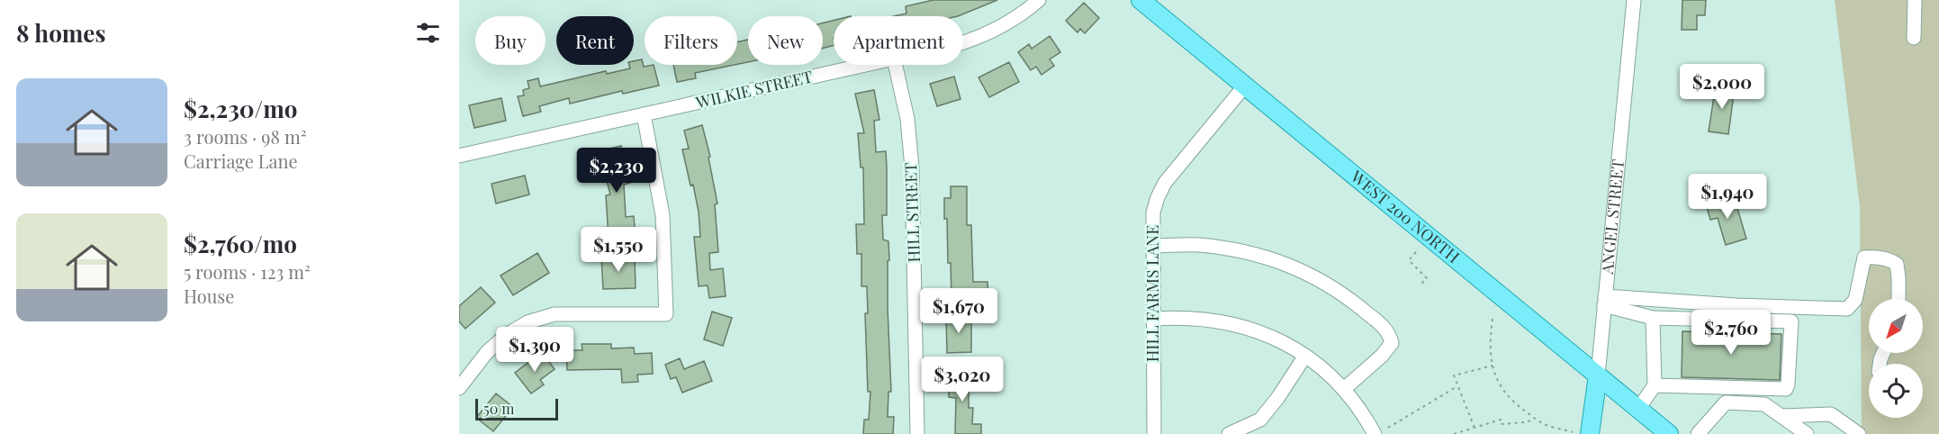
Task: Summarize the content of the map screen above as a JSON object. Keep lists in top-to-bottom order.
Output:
{
  "streets": {
    "main road": ["WEST 200 NORTH", "ANGEL STREET"],
    "street": ["WILKIE STREET", "HILL STREET", "HILL FARMS LANE"]
  },
  "crossings": [
    ["WEST 200 NORTH", "ANGEL STREET"],
    ["WEST 200 NORTH", "HILL FARMS LANE"]
  ],
  "scale_bar": "50 m",
  "north": "bottom left",
  "page": {
    "heading": "8 homes",
    "chip": [
      "Buy",
      "Rent",
      "Filters",
      "New",
      "Apartment"
    ],
    "price": [
      "$2,000",
      "$2,230",
      "$1,940",
      "$1,550",
      "$1,670",
      "$2,760",
      "$1,390",
      "$3,020"
    ],
    "list": [
      {
        "name": "$2,230/mo",
        "note": "3 rooms · 98 m² · Carriage Lane"
      },
      {
        "name": "$2,760/mo",
        "note": "5 rooms · 123 m² · House"
      }
    ],
    "scale": "50 m"
  }
}
